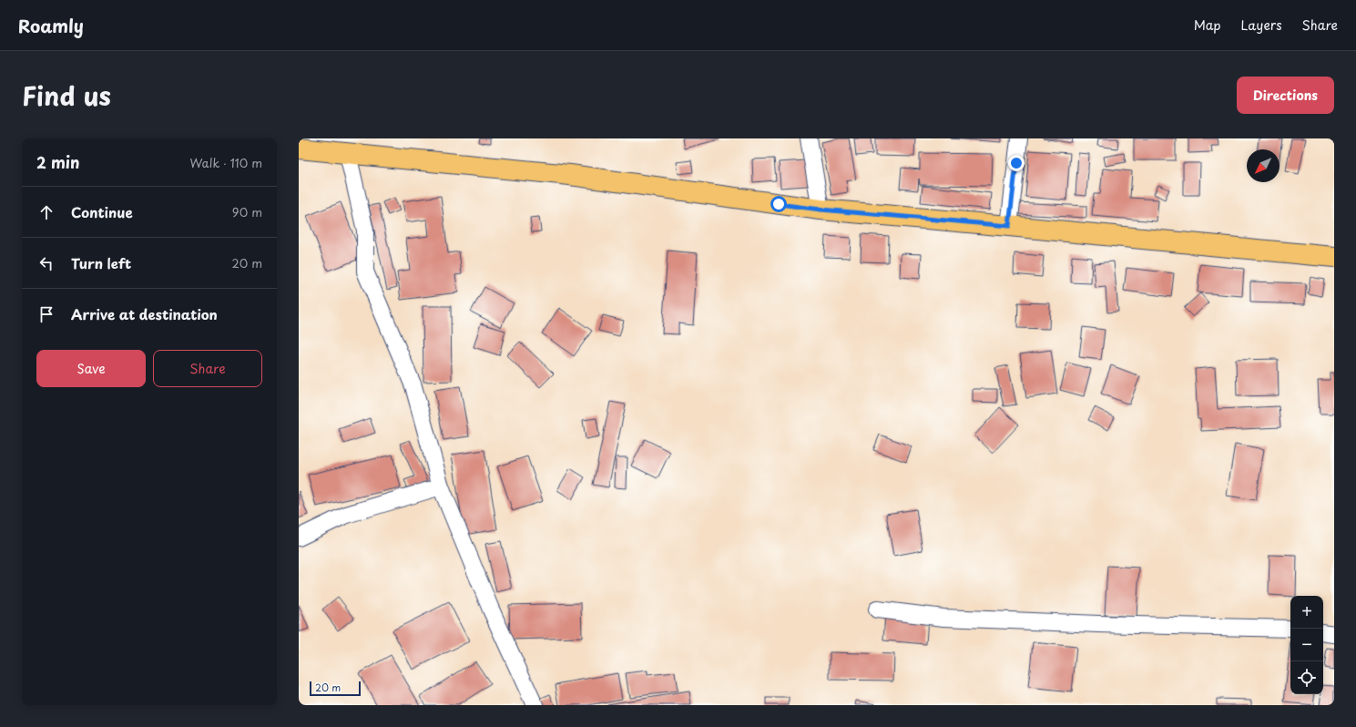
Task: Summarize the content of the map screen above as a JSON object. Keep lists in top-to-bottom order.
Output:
{
  "scale_bar": "20 m",
  "north": "bottom left",
  "page": {
    "header": "Roamly",
    "nav": ["Map", "Layers", "Share"],
    "title": "Find us",
    "buttons": [
      "Directions",
      ["Save", "Share"]
    ],
    "heading": ["2 min", "Walk · 110 m"],
    "list": [
      ["Continue", "90 m"],
      ["Turn left", "20 m"],
      "Arrive at destination"
    ],
    "map_buttons": ["+", "−"],
    "scale": "20 m"
  }
}
